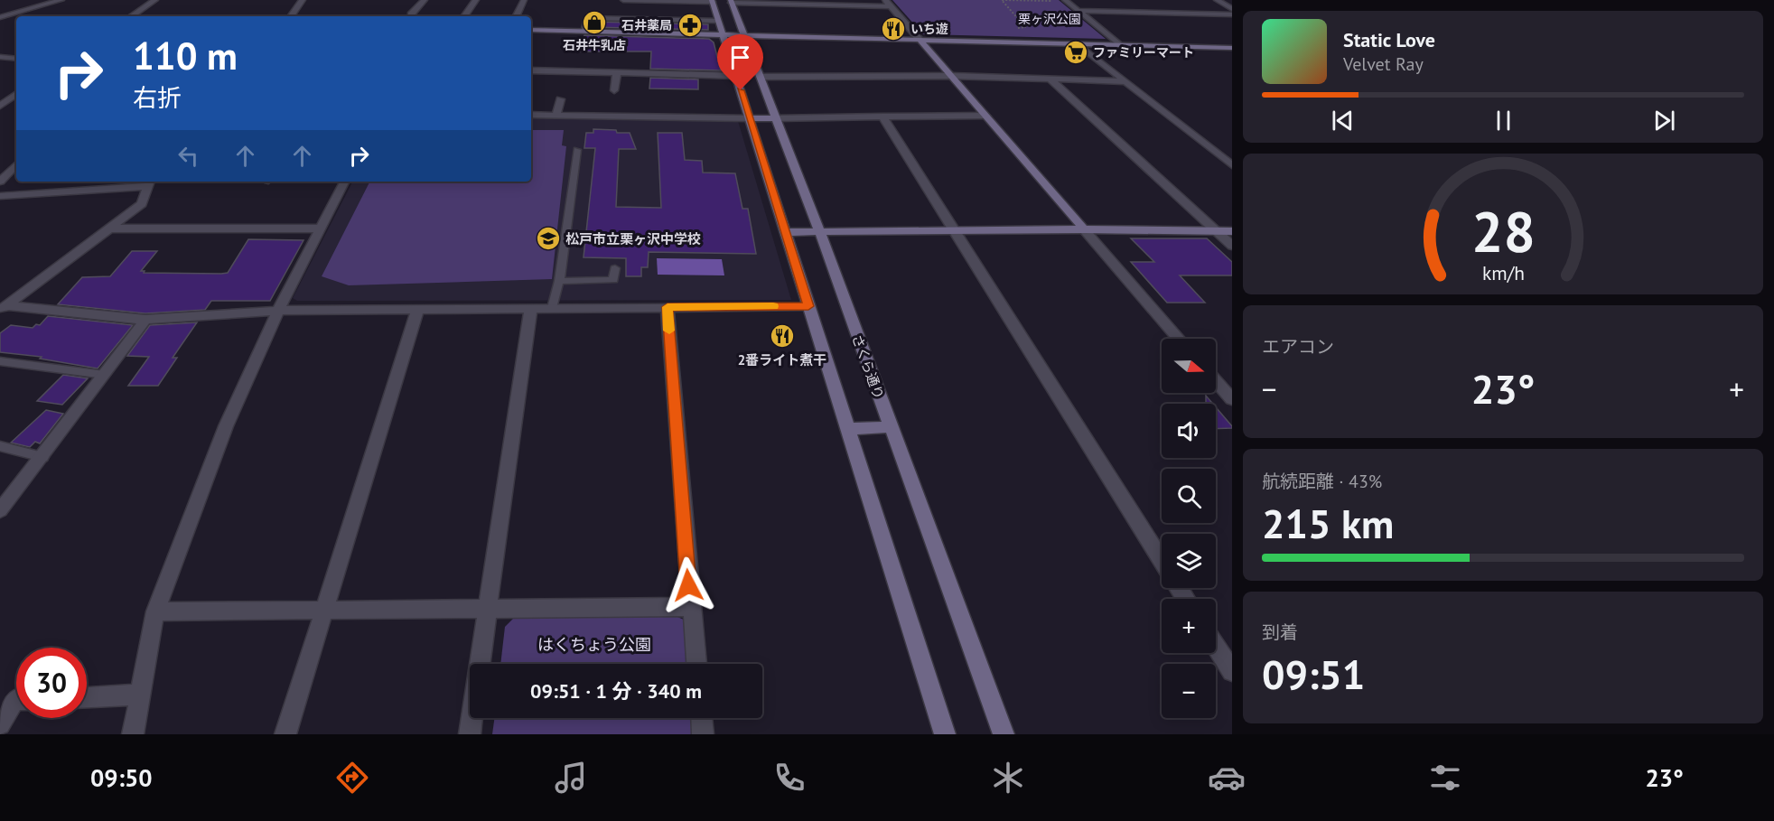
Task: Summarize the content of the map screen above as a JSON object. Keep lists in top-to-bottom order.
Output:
{
  "streets": {
    "street": ["さくら通り"]
  },
  "parks": ["栗ヶ沢公園", "はくちょう公園"],
  "places": {
    "shop": ["石井牛乳店"],
    "pharmacy": ["石井薬局"],
    "restaurant": ["いち遊", "2番ライト煮干"],
    "supermarket": ["ファミリーマート"],
    "school or university": ["松戸市立栗ヶ沢中学校"]
  },
  "north": "right",
  "page": {
    "turn": ["110 m", "右折"],
    "song": ["Static Love", "Velvet Ray"],
    "tile": [
      "エアコン",
      ["航続距離 · 43%", "215 km"],
      ["到着", "09:51"]
    ],
    "map_buttons": ["+", "−"],
    "heat": ["−", "23°", "+"],
    "limit": "30",
    "trip": "09:51 · 1 分 · 340 m",
    "tabs": ["09:50", "23°"],
    "gauge": ["28", "km/h"]
  }
}
